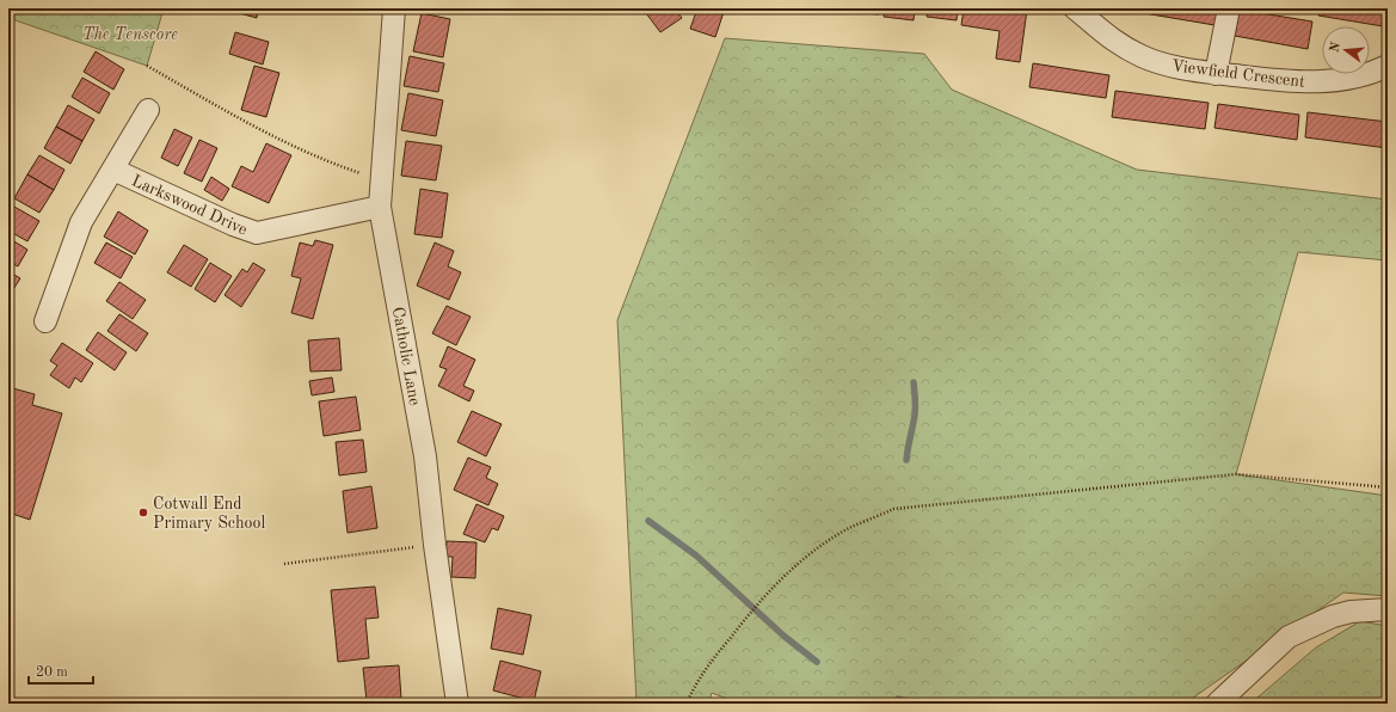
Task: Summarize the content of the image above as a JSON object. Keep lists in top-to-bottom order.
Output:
{
  "streets": {
    "street": ["Viewfield Crescent", "Larkswood Drive", "Catholic Lane"]
  },
  "crossings": [
    ["Larkswood Drive", "Catholic Lane"]
  ],
  "parks": ["The Tenscore"],
  "places": ["Cotwall End Primary School"],
  "scale_bar": "20 m",
  "north": "left"
}
